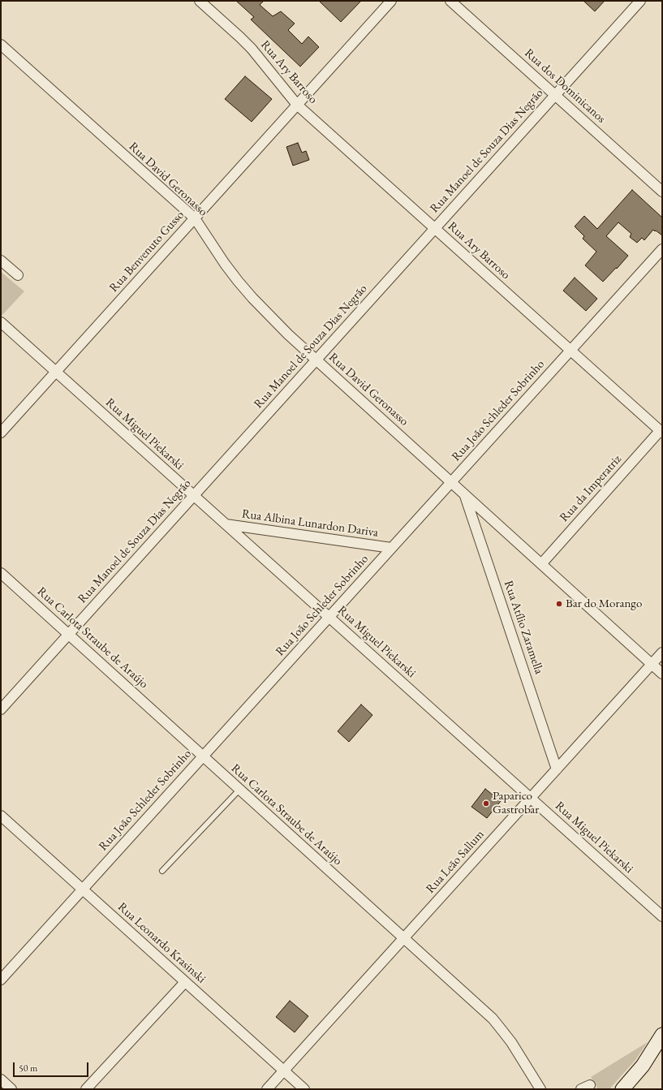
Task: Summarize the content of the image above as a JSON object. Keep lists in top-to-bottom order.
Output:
{
  "streets": {
    "street": [
      "Rua Ary Barroso",
      "Rua dos Dominicanos",
      "Rua Manoel de Souza Dias Negrão",
      "Rua David Geronasso",
      "Rua Benvenuto Gusso",
      "Rua João Schleder Sobrinho",
      "Rua Miguel Piekarski",
      "Rua da Imperatriz",
      "Rua Albina Lunardon Dariva",
      "Rua Atílio Zaramella",
      "Rua Carlota Straube de Araújo",
      "Rua Leão Sallum",
      "Rua Leonardo Krasinski"
    ]
  },
  "crossings": [
    ["Rua Ary Barroso", "Rua Manoel de Souza Dias Negrão"],
    ["Rua Ary Barroso", "Rua Benvenuto Gusso"],
    ["Rua Ary Barroso", "Rua João Schleder Sobrinho"],
    ["Rua Ary Barroso", "Rua da Imperatriz"],
    ["Rua dos Dominicanos", "Rua Manoel de Souza Dias Negrão"],
    ["Rua Manoel de Souza Dias Negrão", "Rua David Geronasso"],
    ["Rua Manoel de Souza Dias Negrão", "Rua Miguel Piekarski"],
    ["Rua Manoel de Souza Dias Negrão", "Rua Carlota Straube de Araújo"],
    ["Rua David Geronasso", "Rua Benvenuto Gusso"],
    ["Rua David Geronasso", "Rua João Schleder Sobrinho"],
    ["Rua David Geronasso", "Rua da Imperatriz"],
    ["Rua David Geronasso", "Rua Atílio Zaramella"],
    ["Rua David Geronasso", "Rua Leão Sallum"],
    ["Rua Benvenuto Gusso", "Rua Miguel Piekarski"],
    ["Rua João Schleder Sobrinho", "Rua Miguel Piekarski"],
    ["Rua João Schleder Sobrinho", "Rua Albina Lunardon Dariva"],
    ["Rua João Schleder Sobrinho", "Rua Carlota Straube de Araújo"],
    ["Rua João Schleder Sobrinho", "Rua Leonardo Krasinski"],
    ["Rua Miguel Piekarski", "Rua Albina Lunardon Dariva"],
    ["Rua Miguel Piekarski", "Rua Leão Sallum"],
    ["Rua Atílio Zaramella", "Rua Leão Sallum"],
    ["Rua Carlota Straube de Araújo", "Rua Leão Sallum"],
    ["Rua Leão Sallum", "Rua Leonardo Krasinski"]
  ],
  "places": ["Bar do Morango", "Paparico Gastrobar"],
  "scale_bar": "50 m"
}
